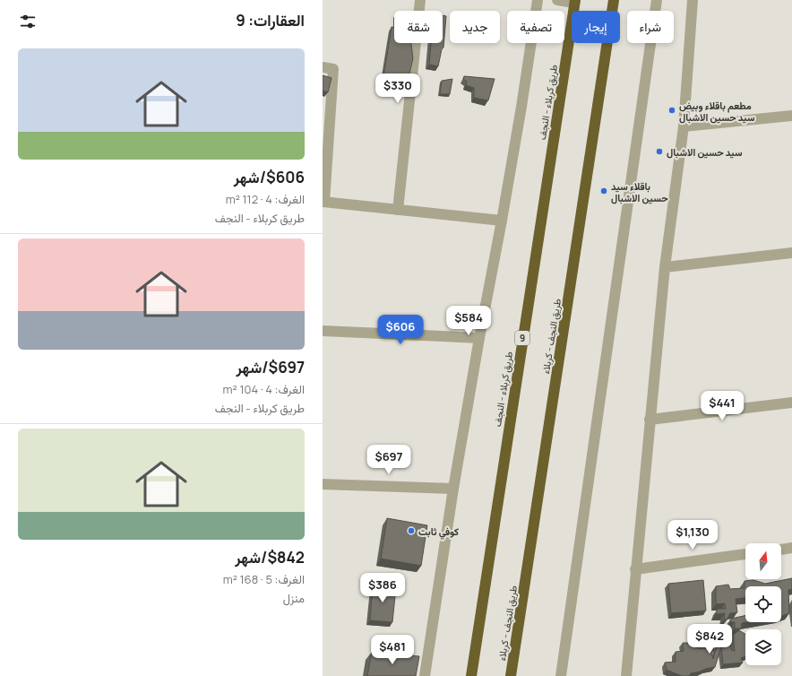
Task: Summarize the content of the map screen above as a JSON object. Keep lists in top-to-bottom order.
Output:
{
  "streets": {
    "highway": ["طريق کربلاء - النجف", "طريق النجف - کربلاء", "9"]
  },
  "places": [
    "مطعم باقلاء وبيض سيد حسين الاشبال",
    "سيد حسين الاشبال",
    "باقلاء سيد حسين الاشبال",
    "كوفي ثابت"
  ],
  "north": "top",
  "page": {
    "heading": "العقارات: 9",
    "chip": [
      "شراء",
      "إيجار",
      "تصفية",
      "جديد",
      "شقة"
    ],
    "list": [
      {
        "name": "$606/شهر",
        "note": "الغرف: 4 · 112 m² · طريق کربلاء - النجف"
      },
      {
        "name": "$697/شهر",
        "note": "الغرف: 4 · 104 m² · طريق کربلاء - النجف"
      },
      {
        "name": "$842/شهر",
        "note": "الغرف: 5 · 168 m² · منزل"
      }
    ],
    "price": [
      "$330",
      "$584",
      "$606",
      "$441",
      "$697",
      "$1,130",
      "$386",
      "$842",
      "$481"
    ]
  }
}
